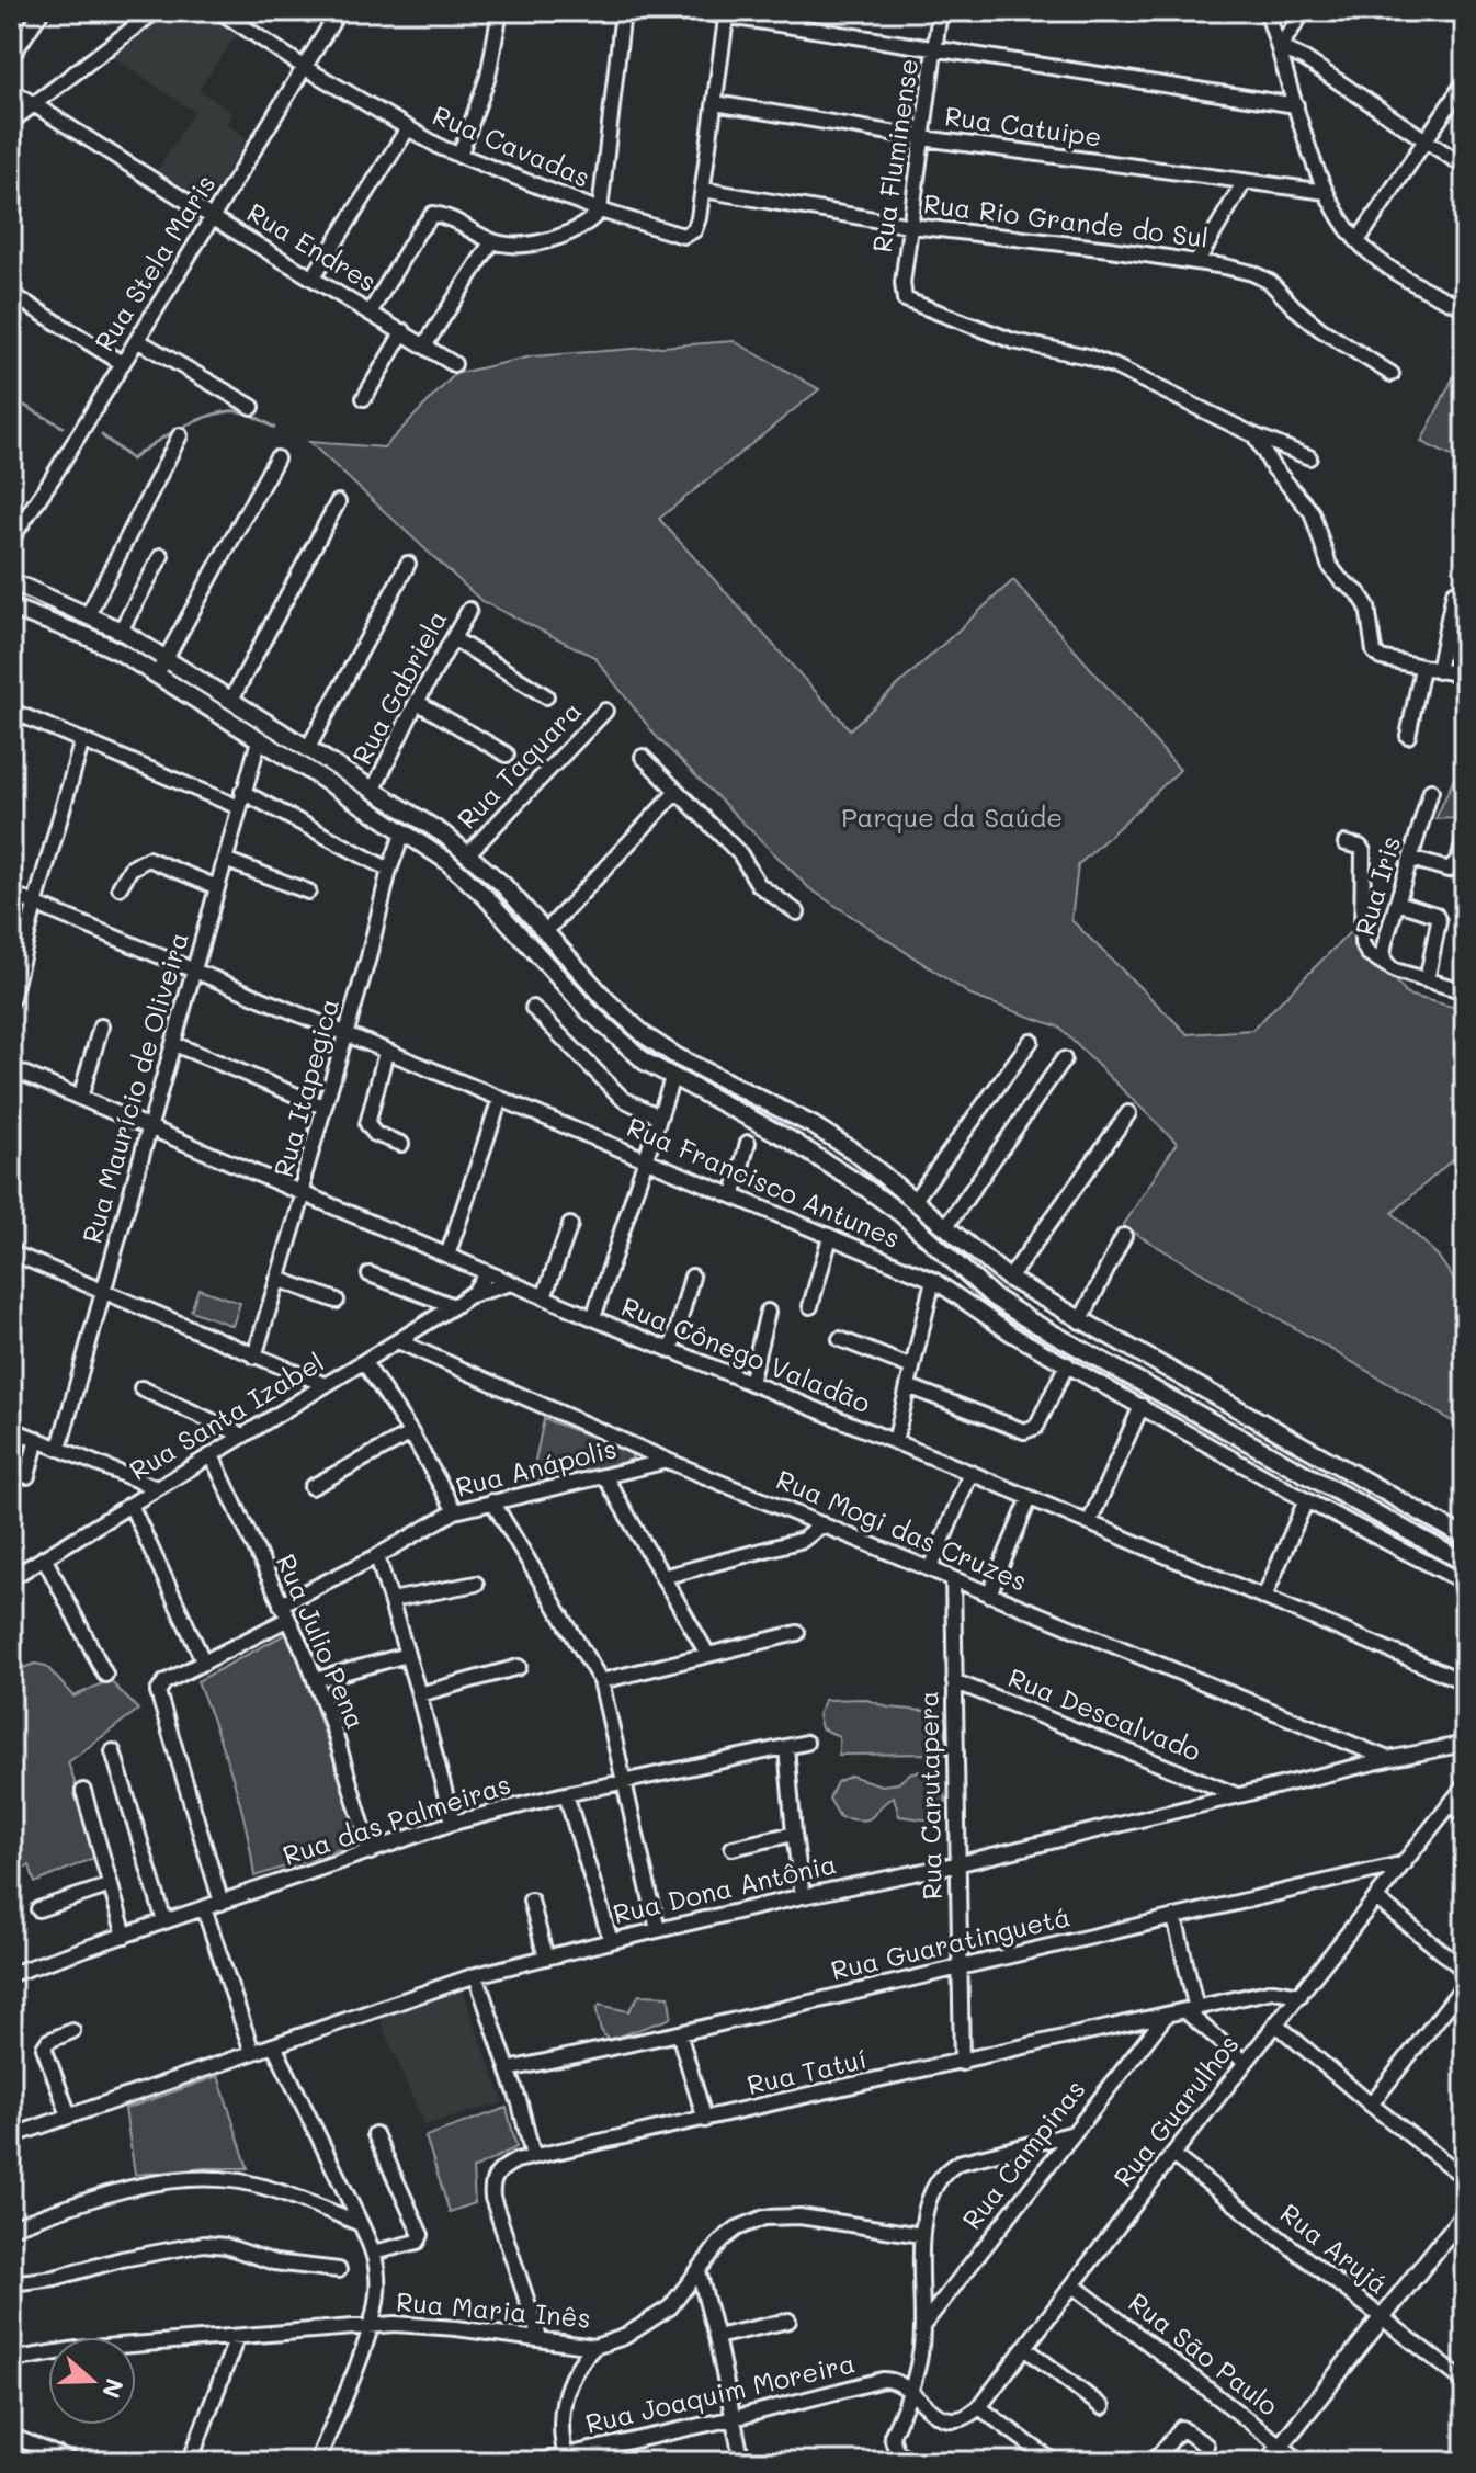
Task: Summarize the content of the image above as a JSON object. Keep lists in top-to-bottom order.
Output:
{
  "streets": {
    "street": [
      "Rua Catuipe",
      "Rua Cavadas",
      "Rua Fluminense",
      "Rua Rio Grande do Sul",
      "Rua Endres",
      "Rua Stela Maris",
      "Rua Gabriela",
      "Rua Taquara",
      "Rua Iris",
      "Rua Maurício de Oliveira",
      "Rua Itapegica",
      "Rua Francisco Antunes",
      "Rua Cônego Valadão",
      "Rua Santa Izabel",
      "Rua Anápolis",
      "Rua Mogi das Cruzes",
      "Rua Julio Pena",
      "Rua Descalvado",
      "Rua Carutapera",
      "Rua das Palmeiras",
      "Rua Dona Antônia",
      "Rua Guaratinguetá",
      "Rua Tatuí",
      "Rua Guarulhos",
      "Rua Campinas",
      "Rua Arujá",
      "Rua Maria Inês",
      "Rua São Paulo",
      "Rua Joaquim Moreira"
    ]
  },
  "crossings": [
    ["Rua Catuipe", "Rua Fluminense"],
    ["Rua Cavadas", "Rua Rio Grande do Sul"],
    ["Rua Cavadas", "Rua Stela Maris"],
    ["Rua Fluminense", "Rua Rio Grande do Sul"],
    ["Rua Endres", "Rua Stela Maris"],
    ["Rua Maurício de Oliveira", "Rua Francisco Antunes"],
    ["Rua Maurício de Oliveira", "Rua Cônego Valadão"],
    ["Rua Itapegica", "Rua Francisco Antunes"],
    ["Rua Itapegica", "Rua Cônego Valadão"],
    ["Rua Cônego Valadão", "Rua Santa Izabel"],
    ["Rua Santa Izabel", "Rua Mogi das Cruzes"],
    ["Rua Santa Izabel", "Rua Julio Pena"],
    ["Rua Anápolis", "Rua Mogi das Cruzes"],
    ["Rua Anápolis", "Rua Julio Pena"],
    ["Rua Mogi das Cruzes", "Rua Carutapera"],
    ["Rua Mogi das Cruzes", "Rua Dona Antônia"],
    ["Rua Julio Pena", "Rua das Palmeiras"],
    ["Rua Descalvado", "Rua Carutapera"],
    ["Rua Descalvado", "Rua Dona Antônia"],
    ["Rua Carutapera", "Rua Dona Antônia"],
    ["Rua Carutapera", "Rua Guaratinguetá"],
    ["Rua Carutapera", "Rua Tatuí"],
    ["Rua Guaratinguetá", "Rua Guarulhos"],
    ["Rua Tatuí", "Rua Guarulhos"],
    ["Rua Tatuí", "Rua Campinas"],
    ["Rua Tatuí", "Rua Maria Inês"],
    ["Rua Guarulhos", "Rua Arujá"],
    ["Rua Guarulhos", "Rua São Paulo"]
  ],
  "parks": ["Parque da Saúde"],
  "north": "right"
}
